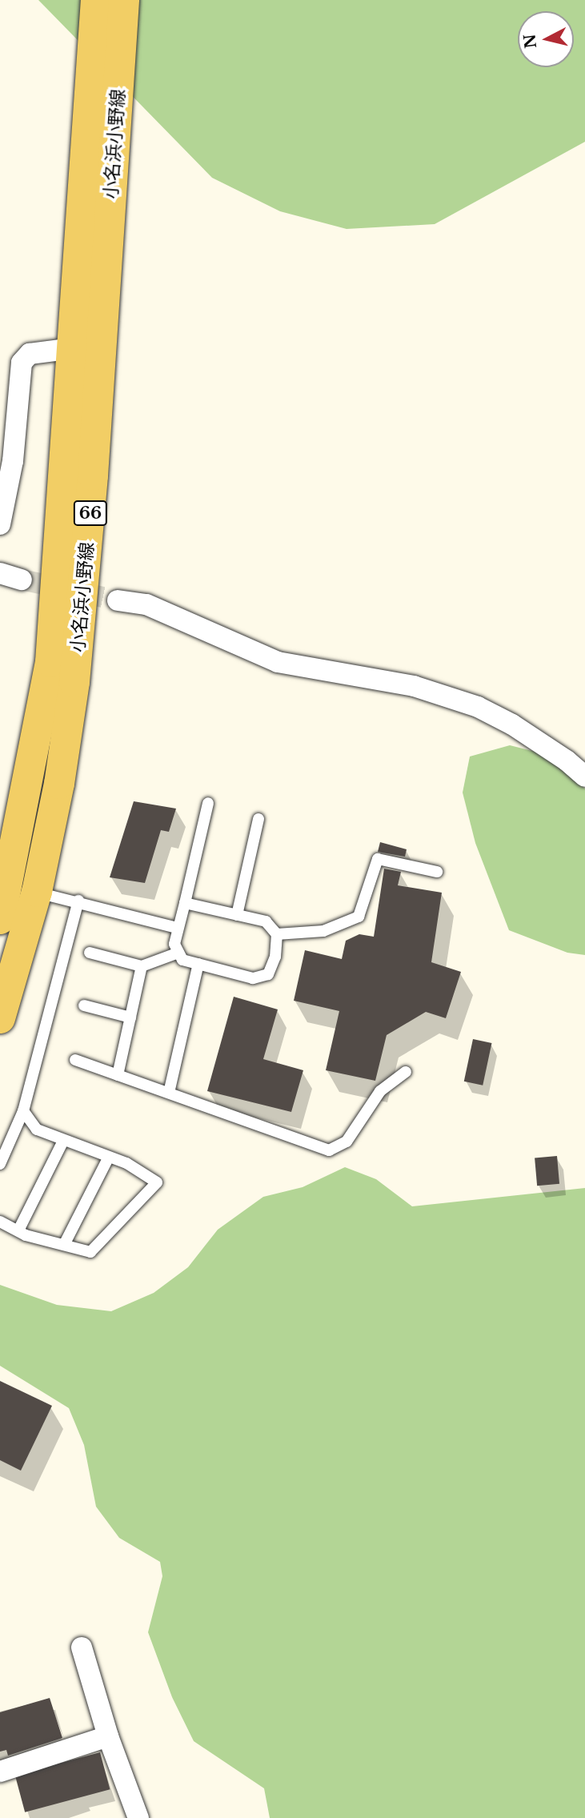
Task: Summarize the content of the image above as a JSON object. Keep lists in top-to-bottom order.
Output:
{
  "streets": {
    "main road": ["小名浜小野線", "66"]
  },
  "north": "left"
}
